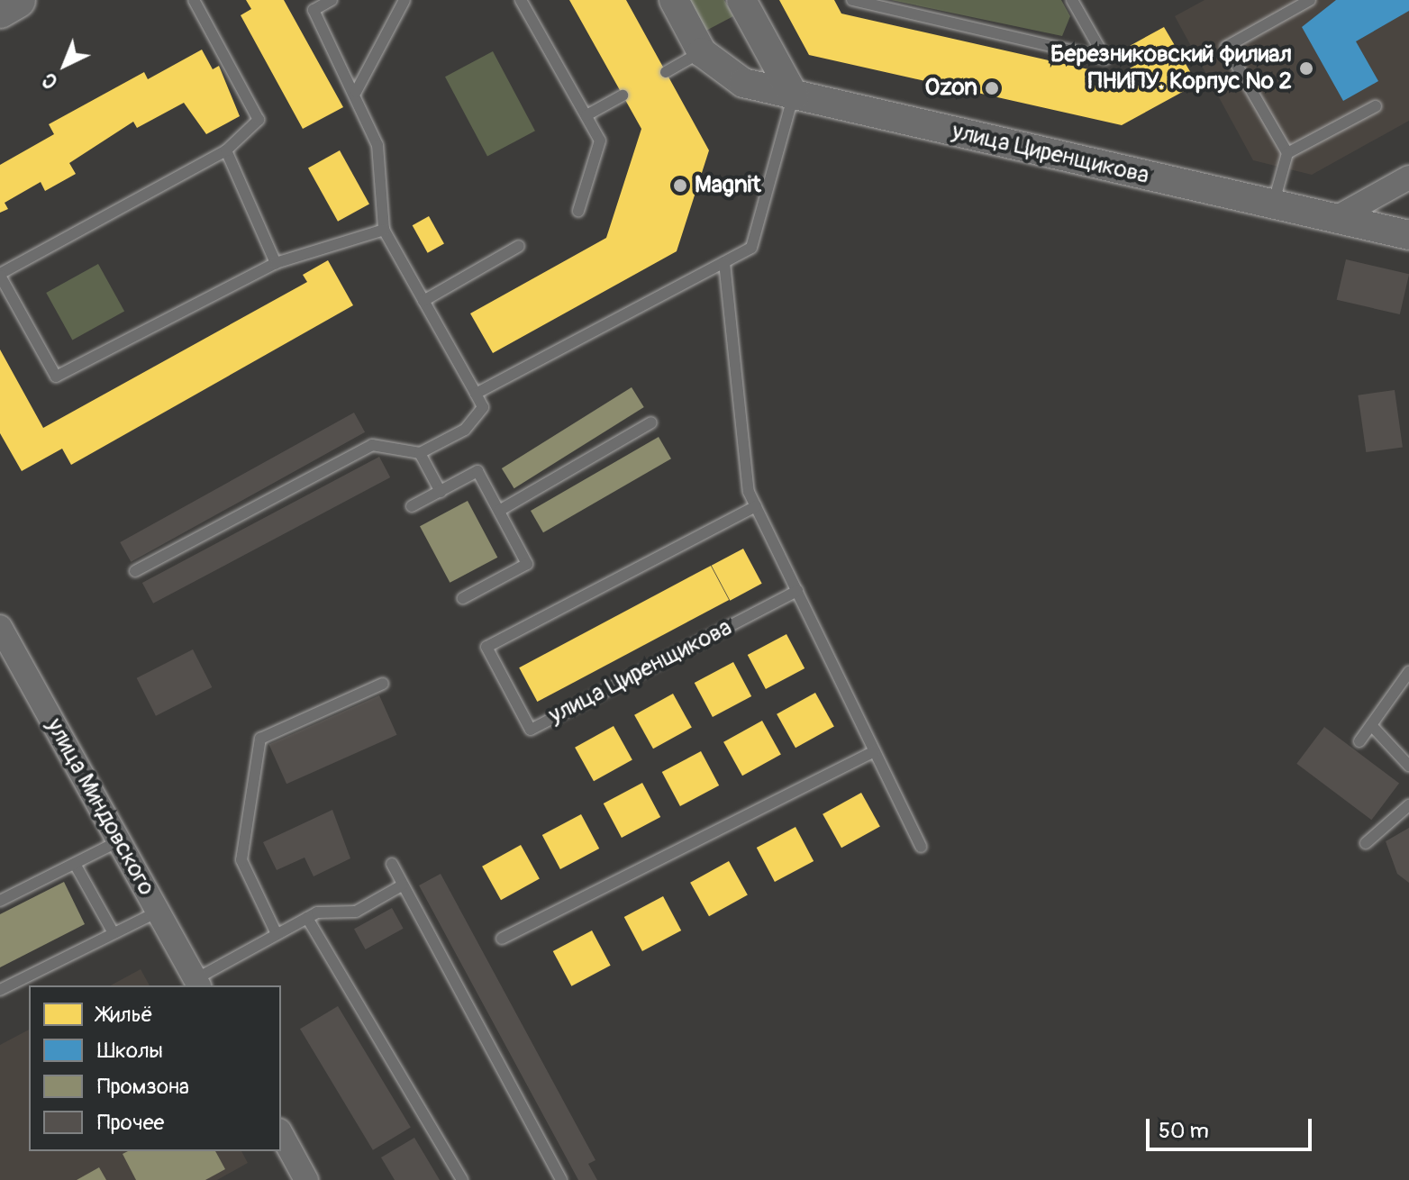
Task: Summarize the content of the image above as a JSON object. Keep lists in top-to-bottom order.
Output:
{
  "streets": {
    "street": ["улица Циренщикова", "улица Миндовского"]
  },
  "places": ["Березниковский филиал ПНИПУ. Корпус № 2", "Ozon", "Magnit"],
  "legend": [
    "Жильё",
    "Школы",
    "Промзона",
    "Прочее"
  ],
  "scale_bar": "50 m",
  "north": "bottom left"
}
